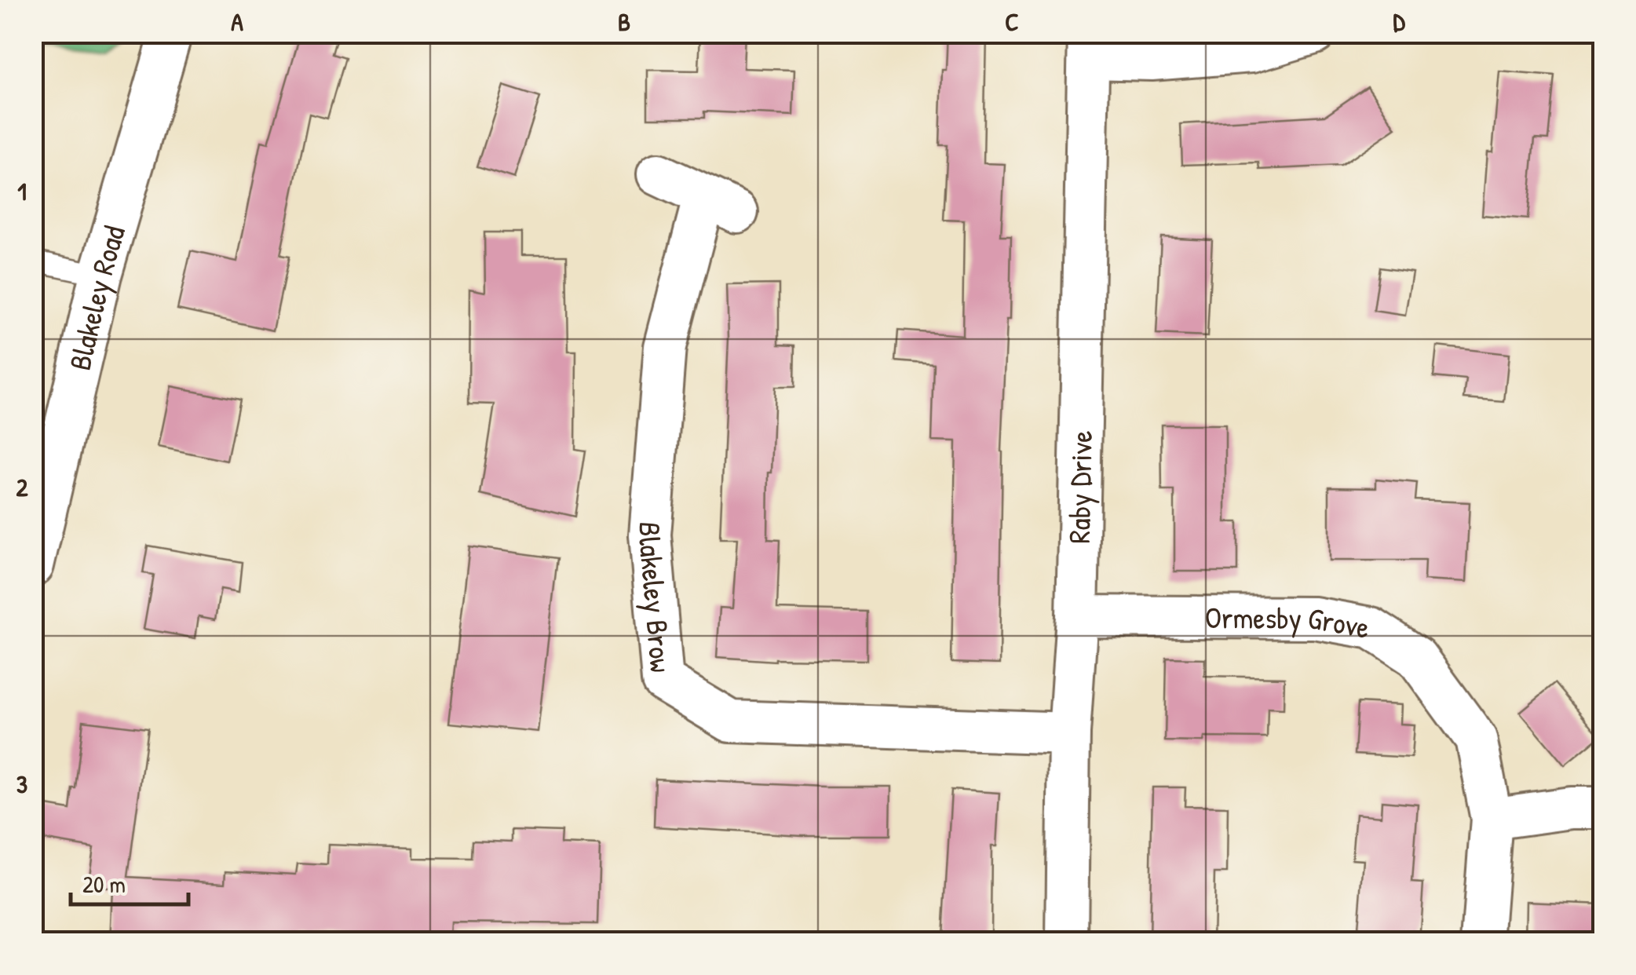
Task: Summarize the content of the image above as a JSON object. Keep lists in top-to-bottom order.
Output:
{
  "streets": {
    "street": [
      "Blakeley Road",
      "Raby Drive",
      "Blakeley Brow",
      "Ormesby Grove"
    ]
  },
  "crossings": [
    ["Raby Drive", "Blakeley Brow"],
    ["Raby Drive", "Ormesby Grove"]
  ],
  "scale_bar": "20 m",
  "grid": {
    "columns": [
      "A",
      "B",
      "C",
      "D"
    ],
    "rows": ["1", "2", "3"]
  }
}
